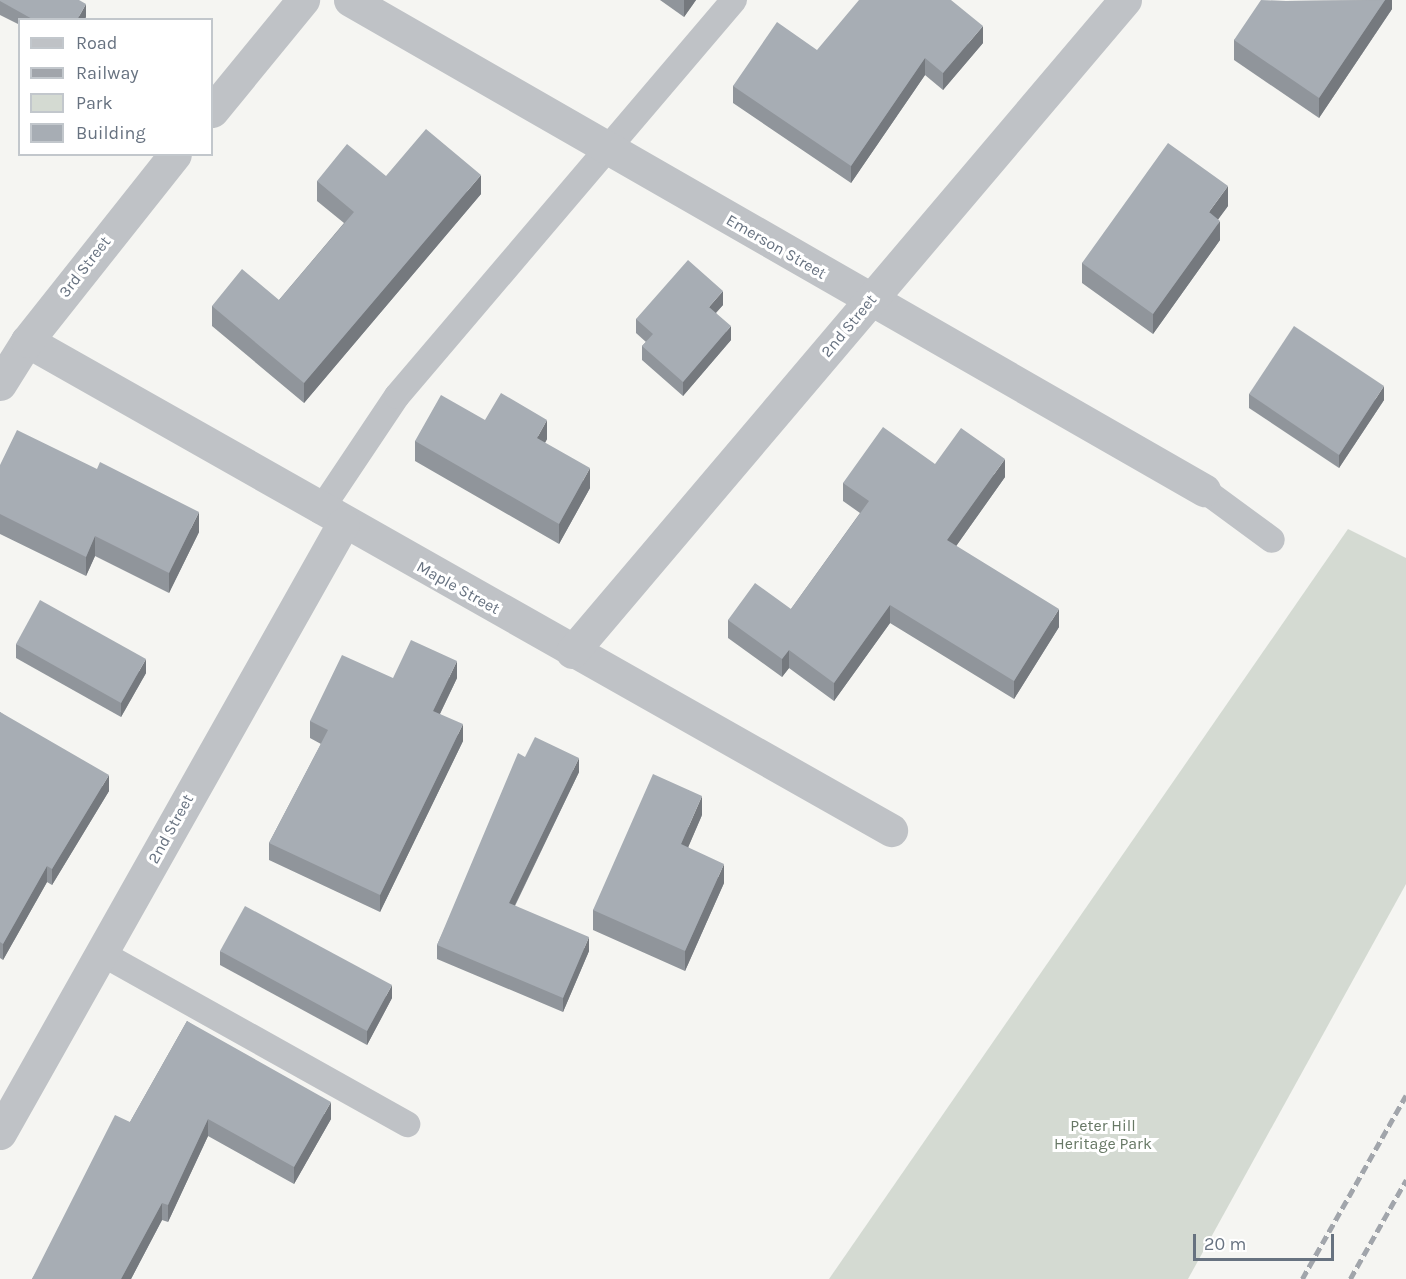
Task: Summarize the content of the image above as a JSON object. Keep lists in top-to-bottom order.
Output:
{
  "streets": {
    "street": [
      "Emerson Street",
      "3rd Street",
      "2nd Street",
      "Maple Street"
    ]
  },
  "crossings": [
    ["Emerson Street", "2nd Street"],
    ["3rd Street", "Maple Street"],
    ["2nd Street", "Maple Street"]
  ],
  "parks": ["Peter Hill Heritage Park"],
  "legend": [
    "Road",
    "Railway",
    "Park",
    "Building"
  ],
  "scale_bar": "20 m"
}
